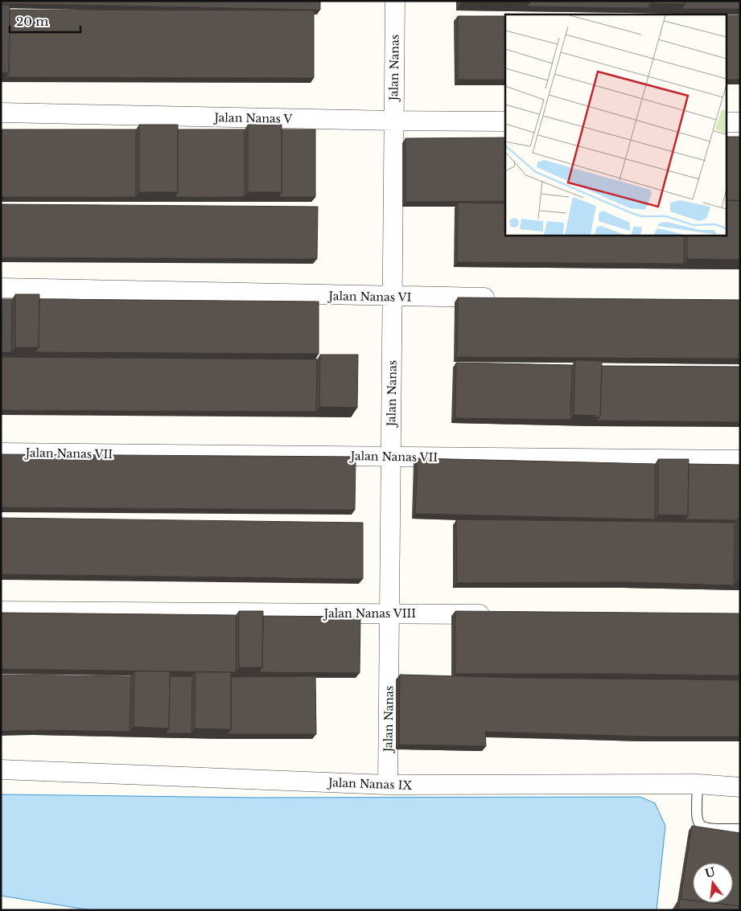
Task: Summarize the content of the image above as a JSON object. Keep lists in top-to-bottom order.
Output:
{
  "streets": {
    "street": [
      "Jalan Nanas",
      "Jalan Nanas V",
      "Jalan Nanas VI",
      "Jalan Nanas VII",
      "Jalan Nanas VIII",
      "Jalan Nanas IX"
    ]
  },
  "crossings": [
    ["Jalan Nanas", "Jalan Nanas V"],
    ["Jalan Nanas", "Jalan Nanas VI"],
    ["Jalan Nanas", "Jalan Nanas VII"],
    ["Jalan Nanas", "Jalan Nanas VIII"],
    ["Jalan Nanas", "Jalan Nanas IX"]
  ],
  "scale_bar": "20 m",
  "north": "top"
}
